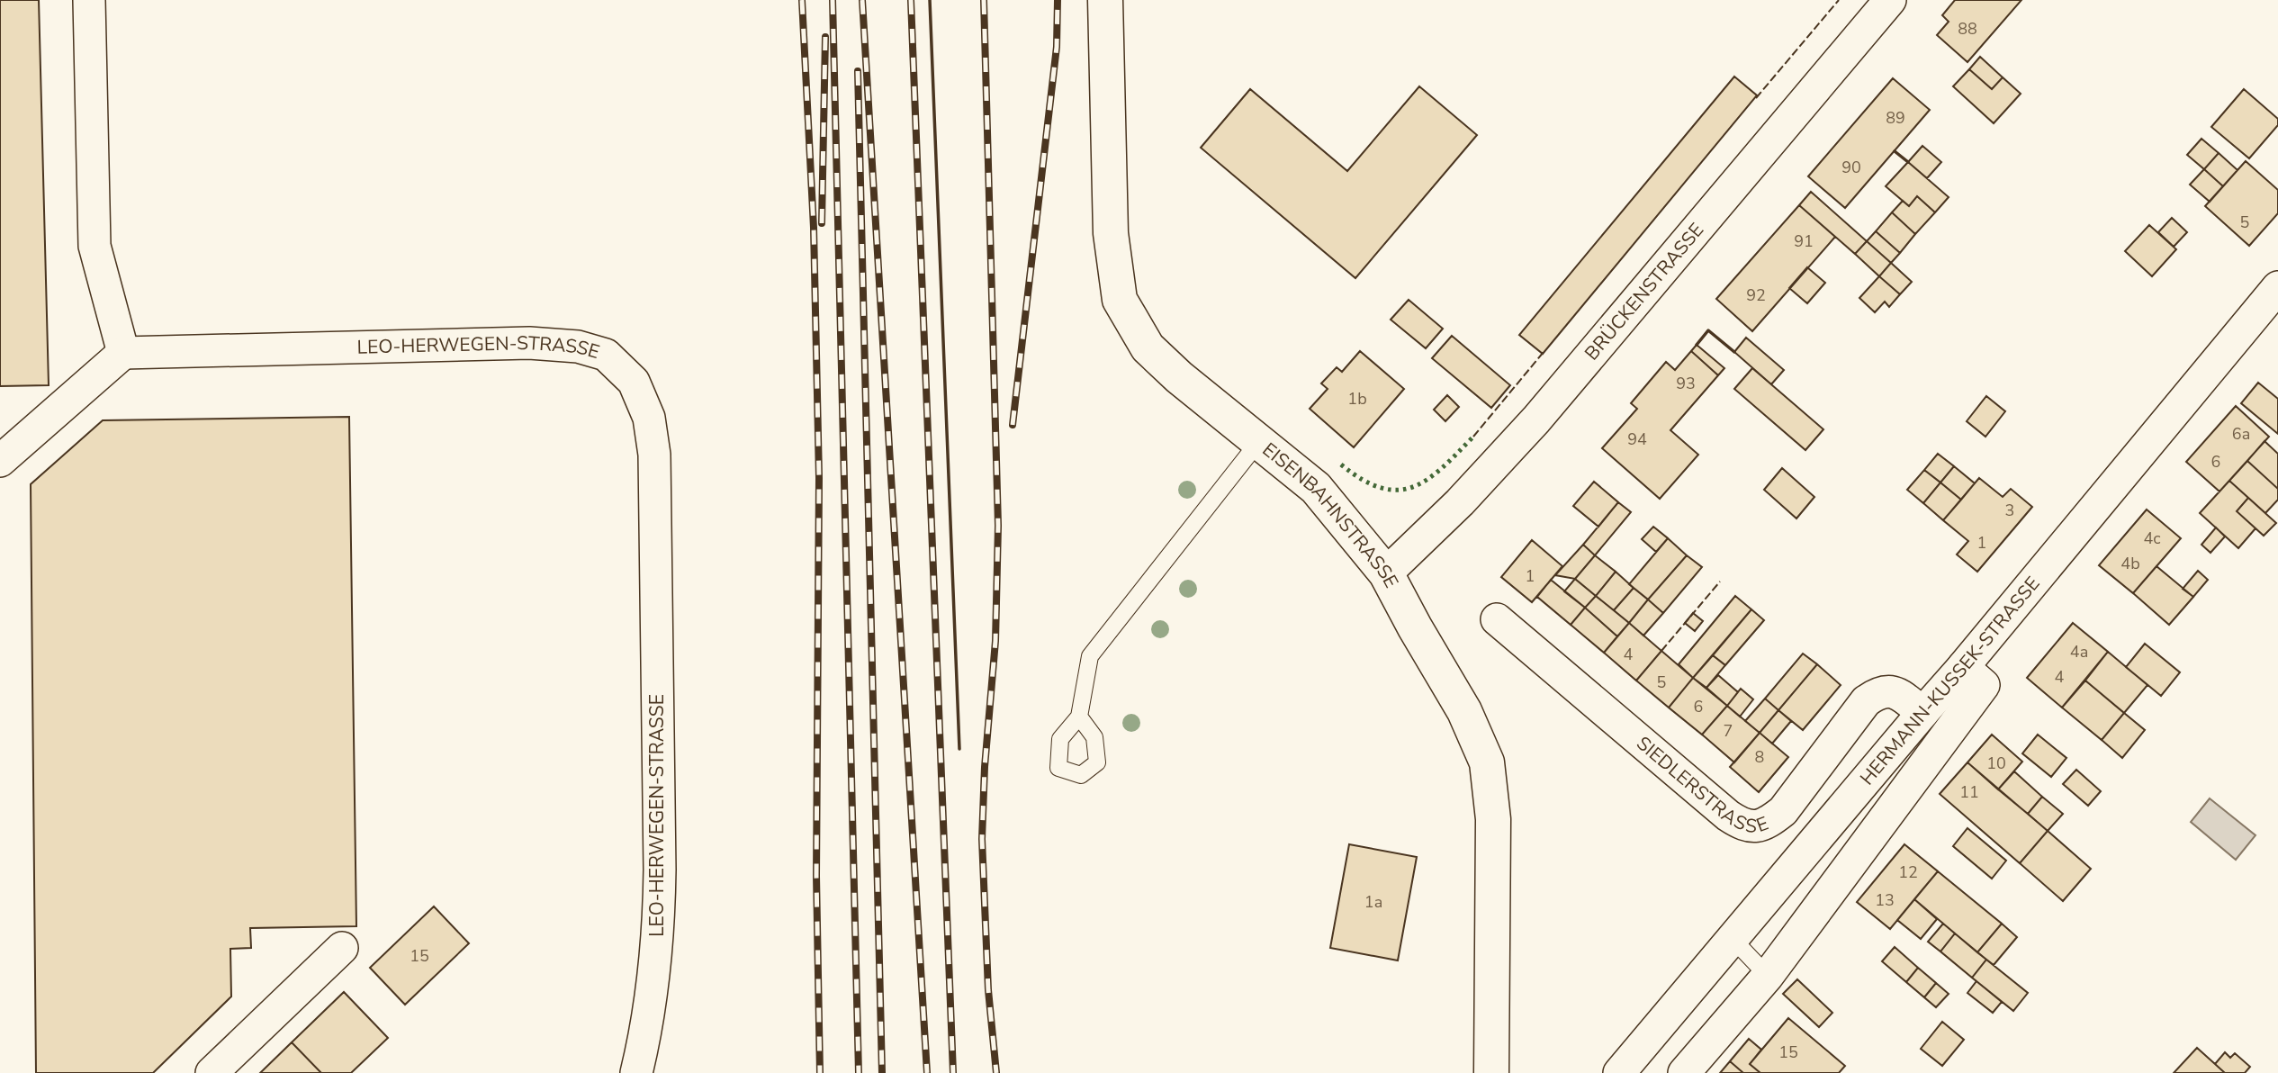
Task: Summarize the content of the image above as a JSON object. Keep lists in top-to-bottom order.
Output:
{
  "streets": {
    "street": [
      "BRÜCKENSTRASSE",
      "LEO-HERWEGEN-STRASSE",
      "EISENBAHNSTRASSE",
      "HERMANN-KUSSEK-STRASSE",
      "SIEDLERSTRASSE"
    ]
  },
  "crossings": [
    ["BRÜCKENSTRASSE", "EISENBAHNSTRASSE"],
    ["HERMANN-KUSSEK-STRASSE", "SIEDLERSTRASSE"]
  ],
  "house_numbers": [
    "88",
    "89",
    "90",
    "5",
    "91",
    "92",
    "93",
    "1b",
    "6a",
    "94",
    "6",
    "3",
    "4c",
    "1",
    "4b",
    "1",
    "4a",
    "4",
    "4",
    "5",
    "6",
    "7",
    "8",
    "10",
    "11",
    "12",
    "13",
    "1a",
    "15",
    "15"
  ]
}
